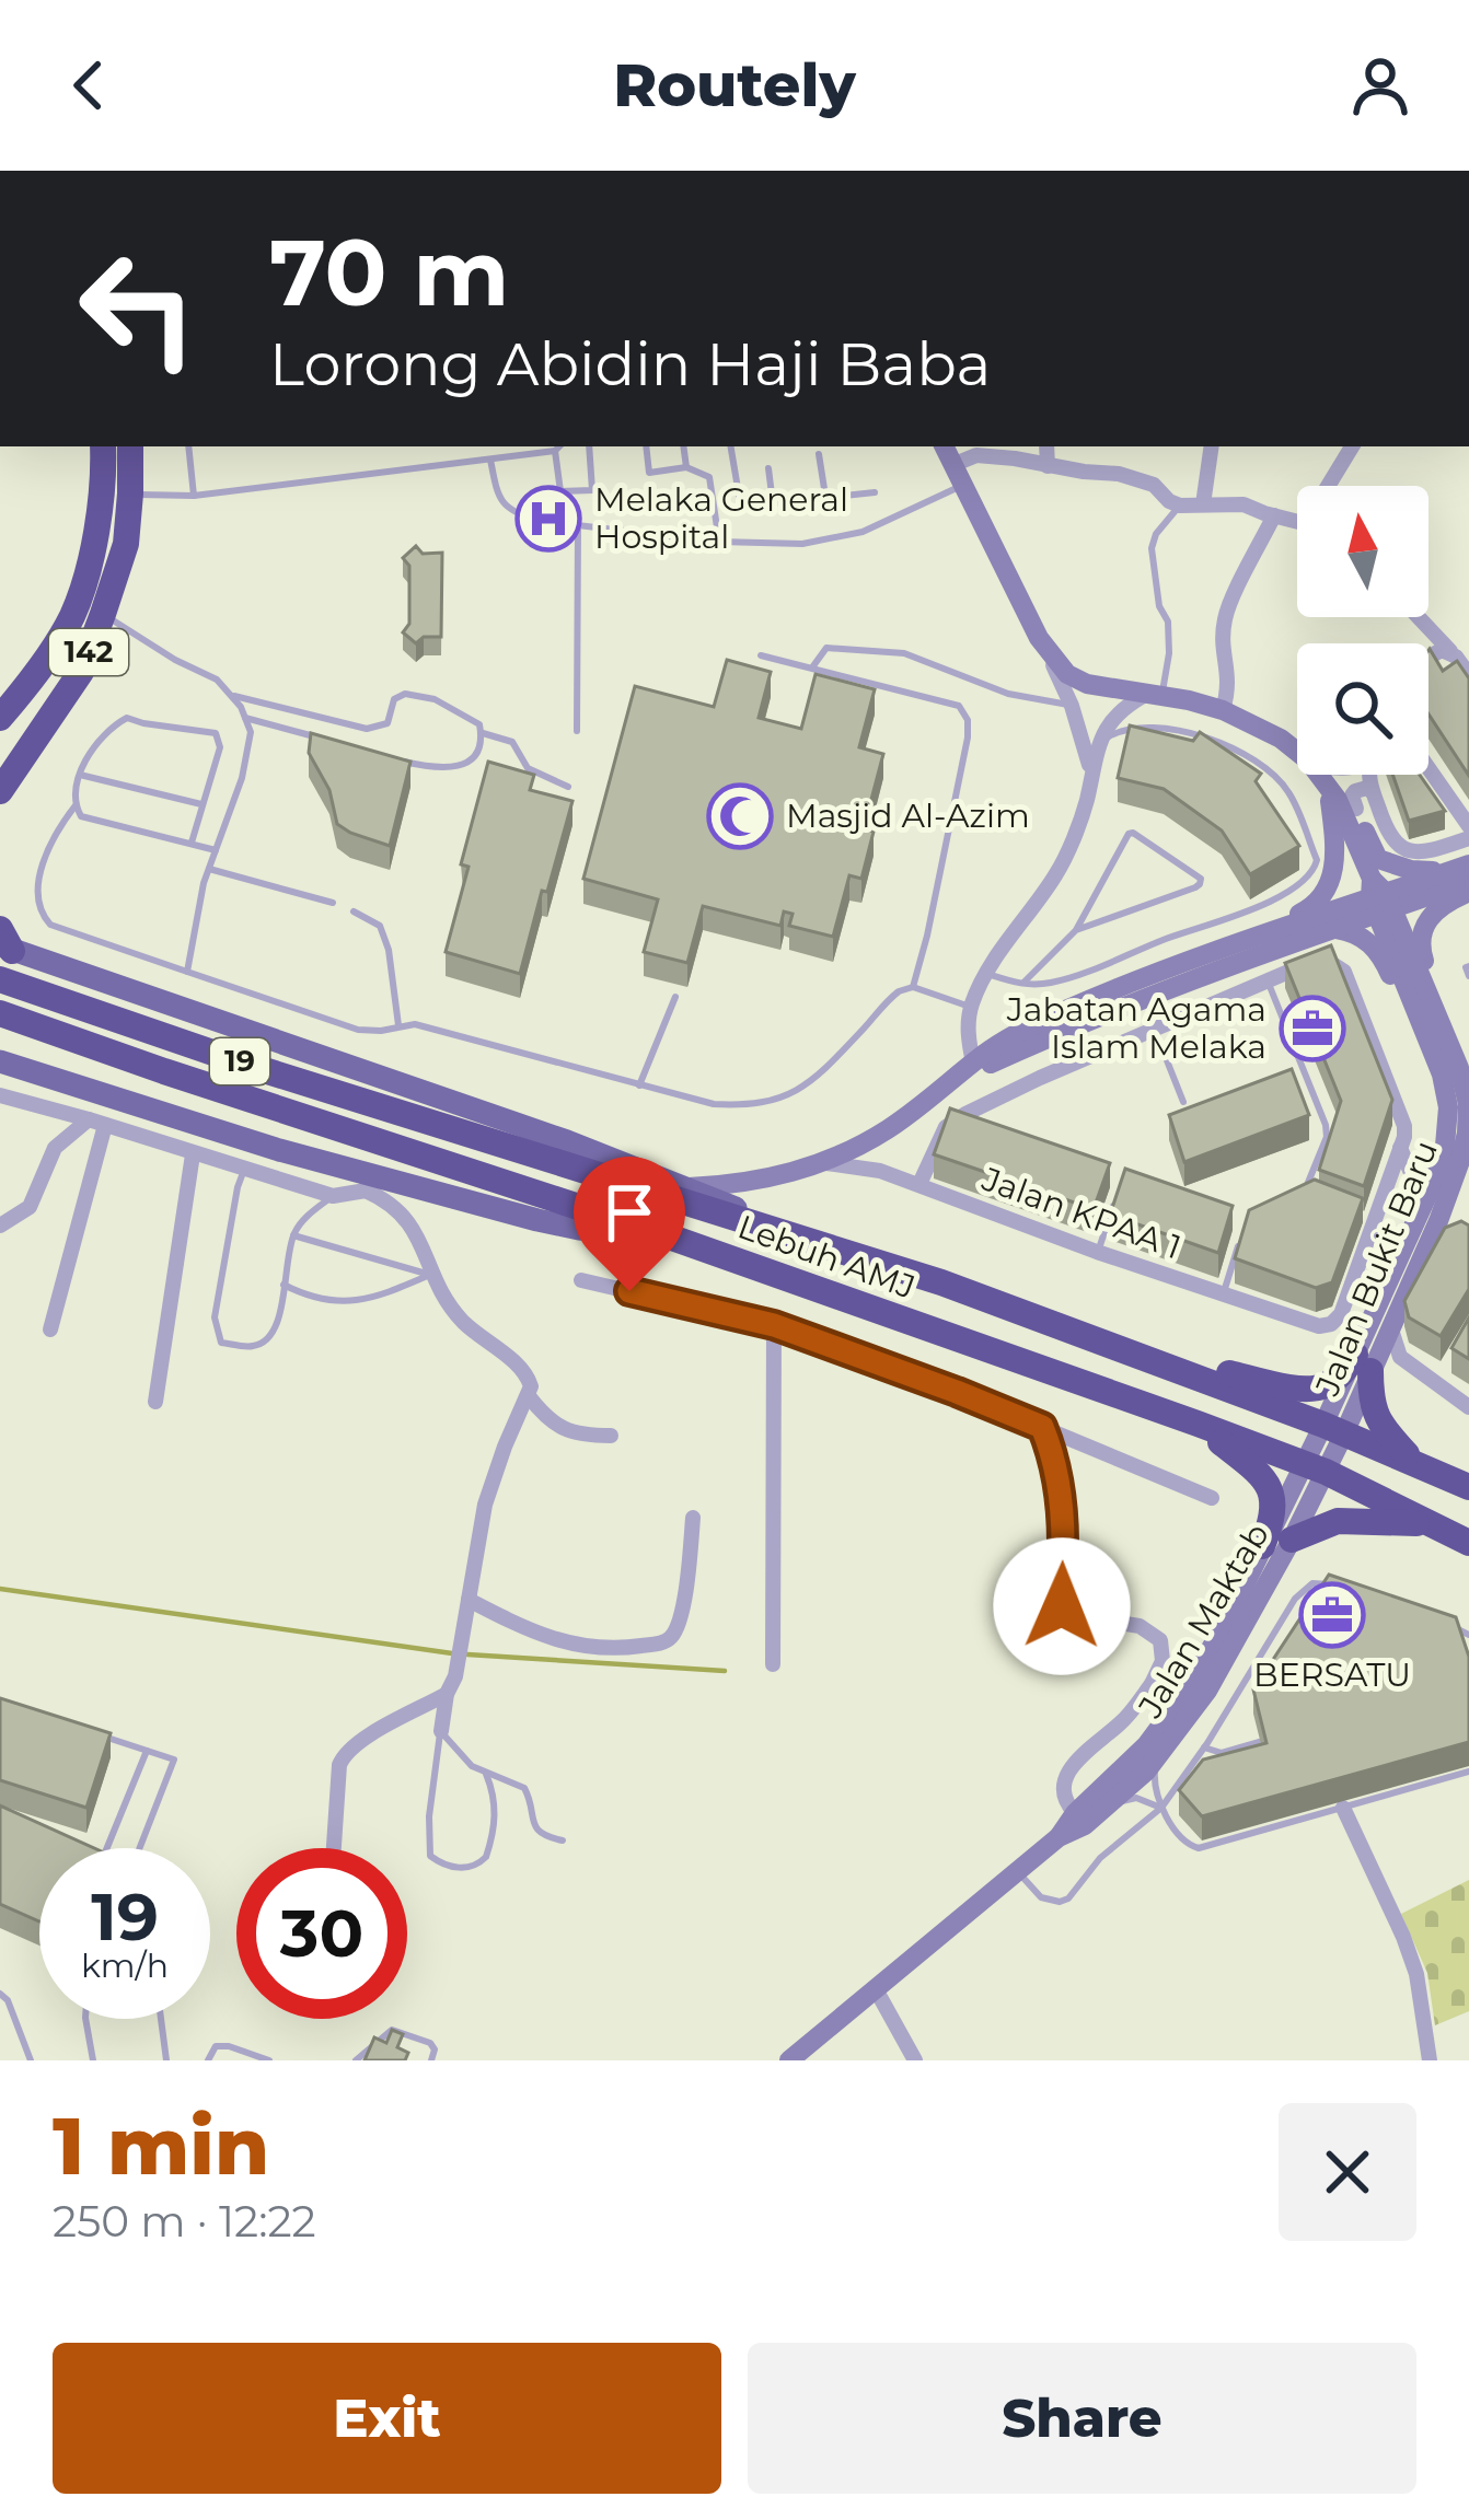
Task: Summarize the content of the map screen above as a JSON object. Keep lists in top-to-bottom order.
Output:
{
  "streets": {
    "highway": ["142", "19", "Lebuh AMJ"],
    "main road": ["Jalan Bukit Baru", "Jalan Maktab"],
    "street": ["Jalan KPAA 1"]
  },
  "crossings": [
    ["Lebuh AMJ", "Jalan Bukit Baru"],
    ["Lebuh AMJ", "Jalan Maktab"],
    ["Jalan Bukit Baru", "Jalan Maktab"]
  ],
  "places": {
    "hospital": ["Melaka General Hospital"],
    "mosque": ["Masjid Al-Azim"],
    "office": ["Jabatan Agama Islam Melaka", "BERSATU"]
  },
  "north": "top",
  "page": {
    "header": "Routely",
    "turn": ["70 m", "Lorong Abidin Haji Baba"],
    "speed": "19 km/h",
    "limit": "30",
    "heading": ["1 min", "250 m · 12:22"],
    "buttons": ["Exit", "Share"]
  }
}
